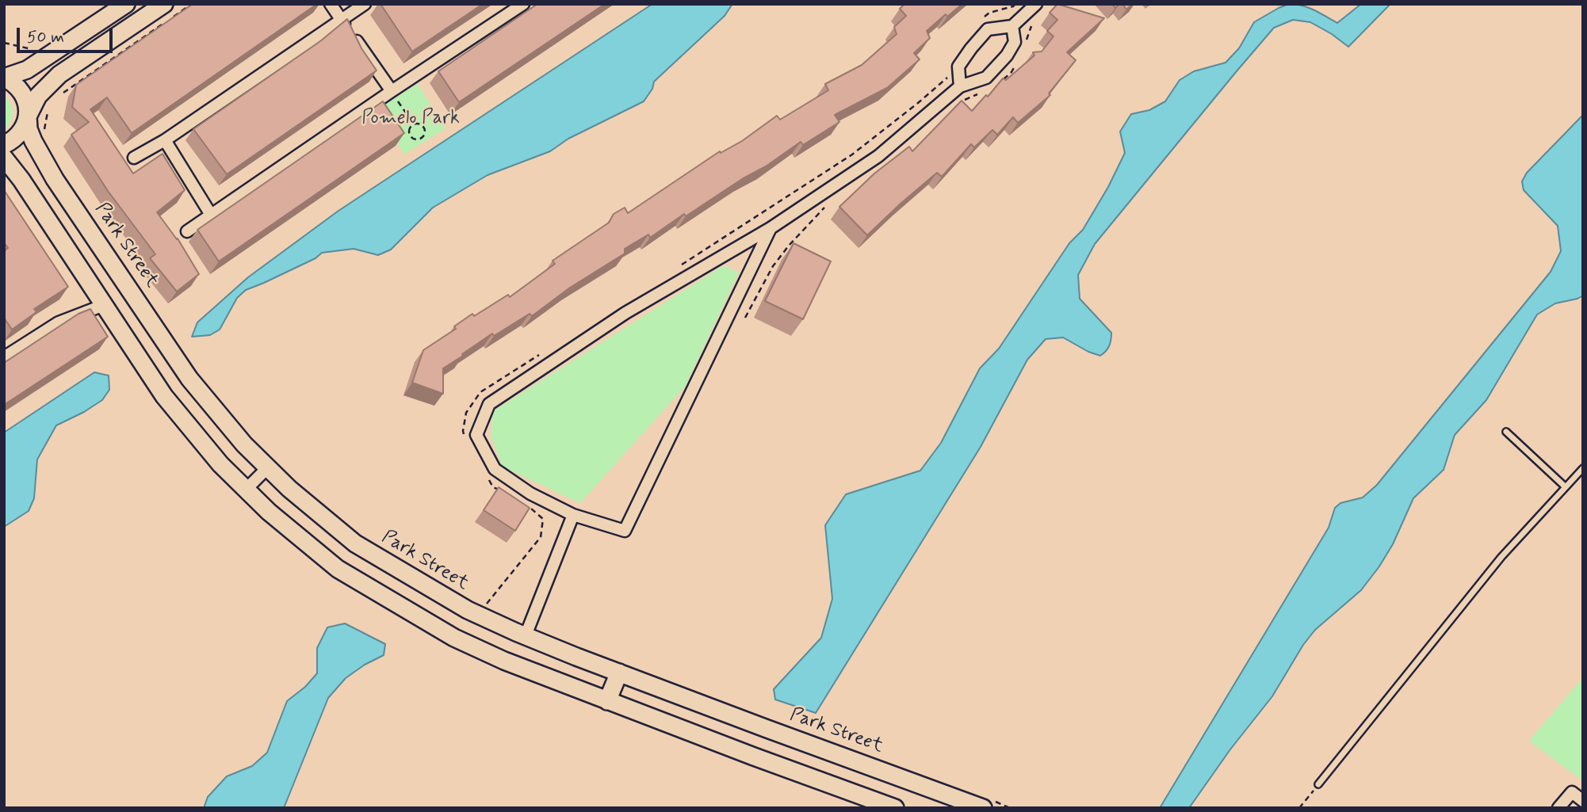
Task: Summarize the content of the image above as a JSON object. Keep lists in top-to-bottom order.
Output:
{
  "streets": {
    "street": ["Park Street"]
  },
  "parks": ["Pomelo Park"],
  "scale_bar": "50 m"
}
